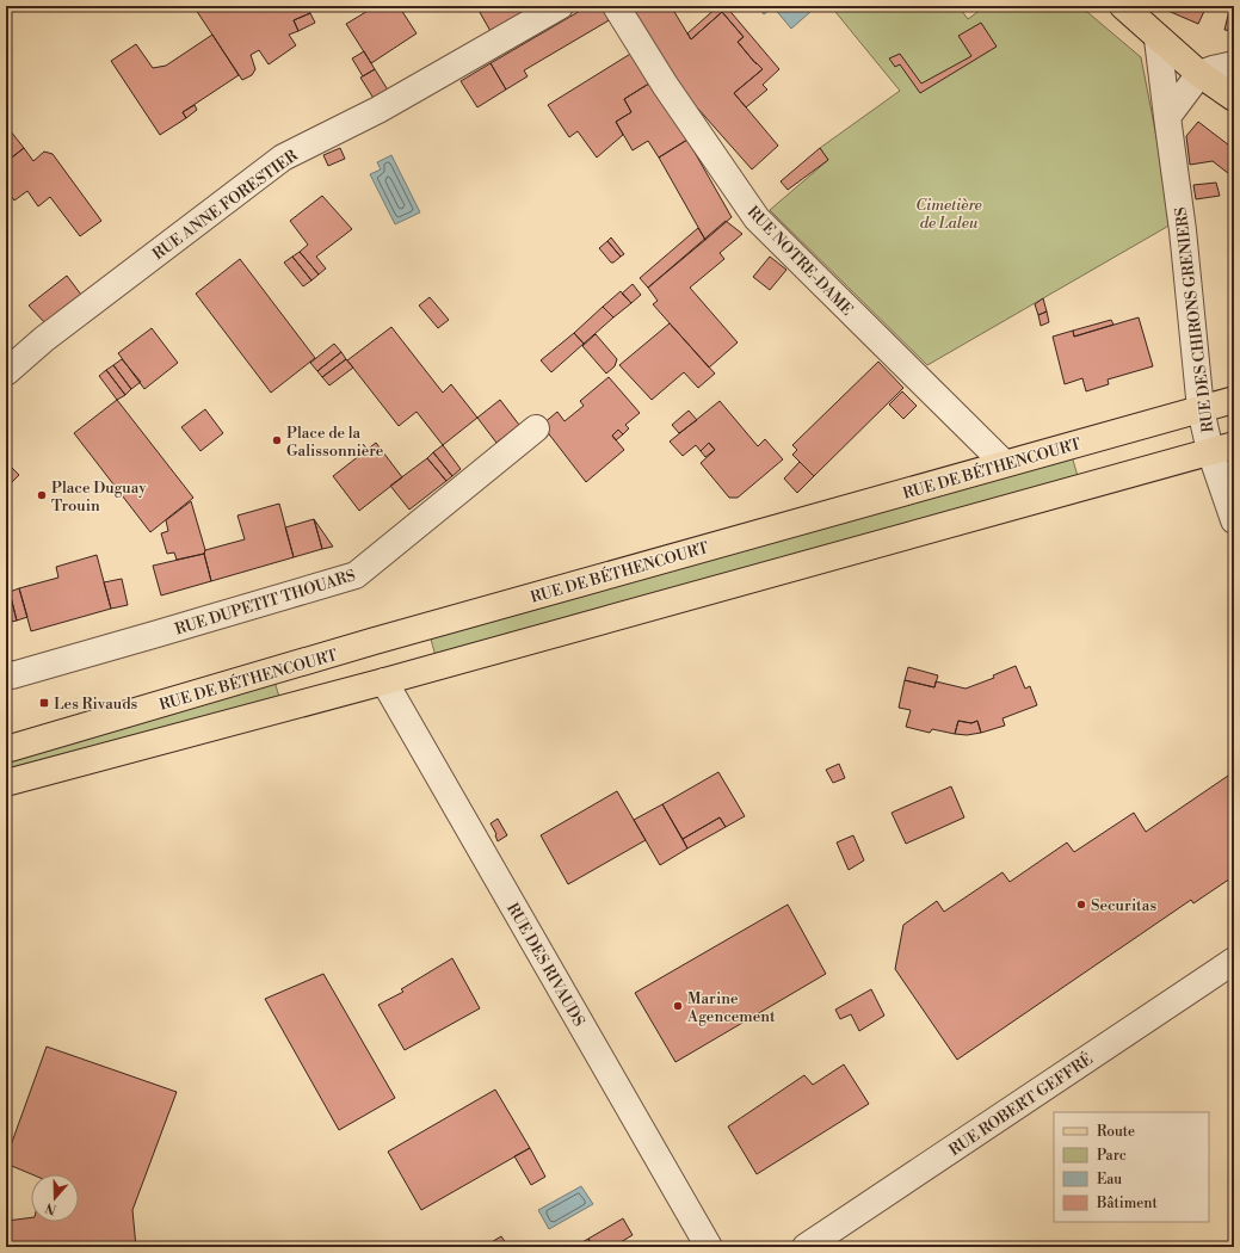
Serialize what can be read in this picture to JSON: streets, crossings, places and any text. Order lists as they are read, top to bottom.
{
  "streets": {
    "main road": ["RUE DE BÉTHENCOURT"],
    "street": [
      "RUE ANNE FORESTIER",
      "RUE NOTRE-DAME",
      "RUE DES CHIRONS GRENIERS",
      "RUE DUPETIT THOUARS",
      "RUE DES RIVAUDS",
      "RUE ROBERT GEFFRÉ"
    ]
  },
  "crossings": [
    ["RUE NOTRE-DAME", "RUE DE BÉTHENCOURT"],
    ["RUE DES CHIRONS GRENIERS", "RUE DE BÉTHENCOURT"]
  ],
  "parks": ["Cimetière de Laleu"],
  "places": {
    "other": [
      "Place de la Galissonnière",
      "Place Duguay Trouin",
      "Securitas",
      "Marine Agencement"
    ],
    "transit": ["Les Rivauds"]
  },
  "legend": [
    "Route",
    "Parc",
    "Eau",
    "Bâtiment"
  ],
  "north": "bottom"
}
